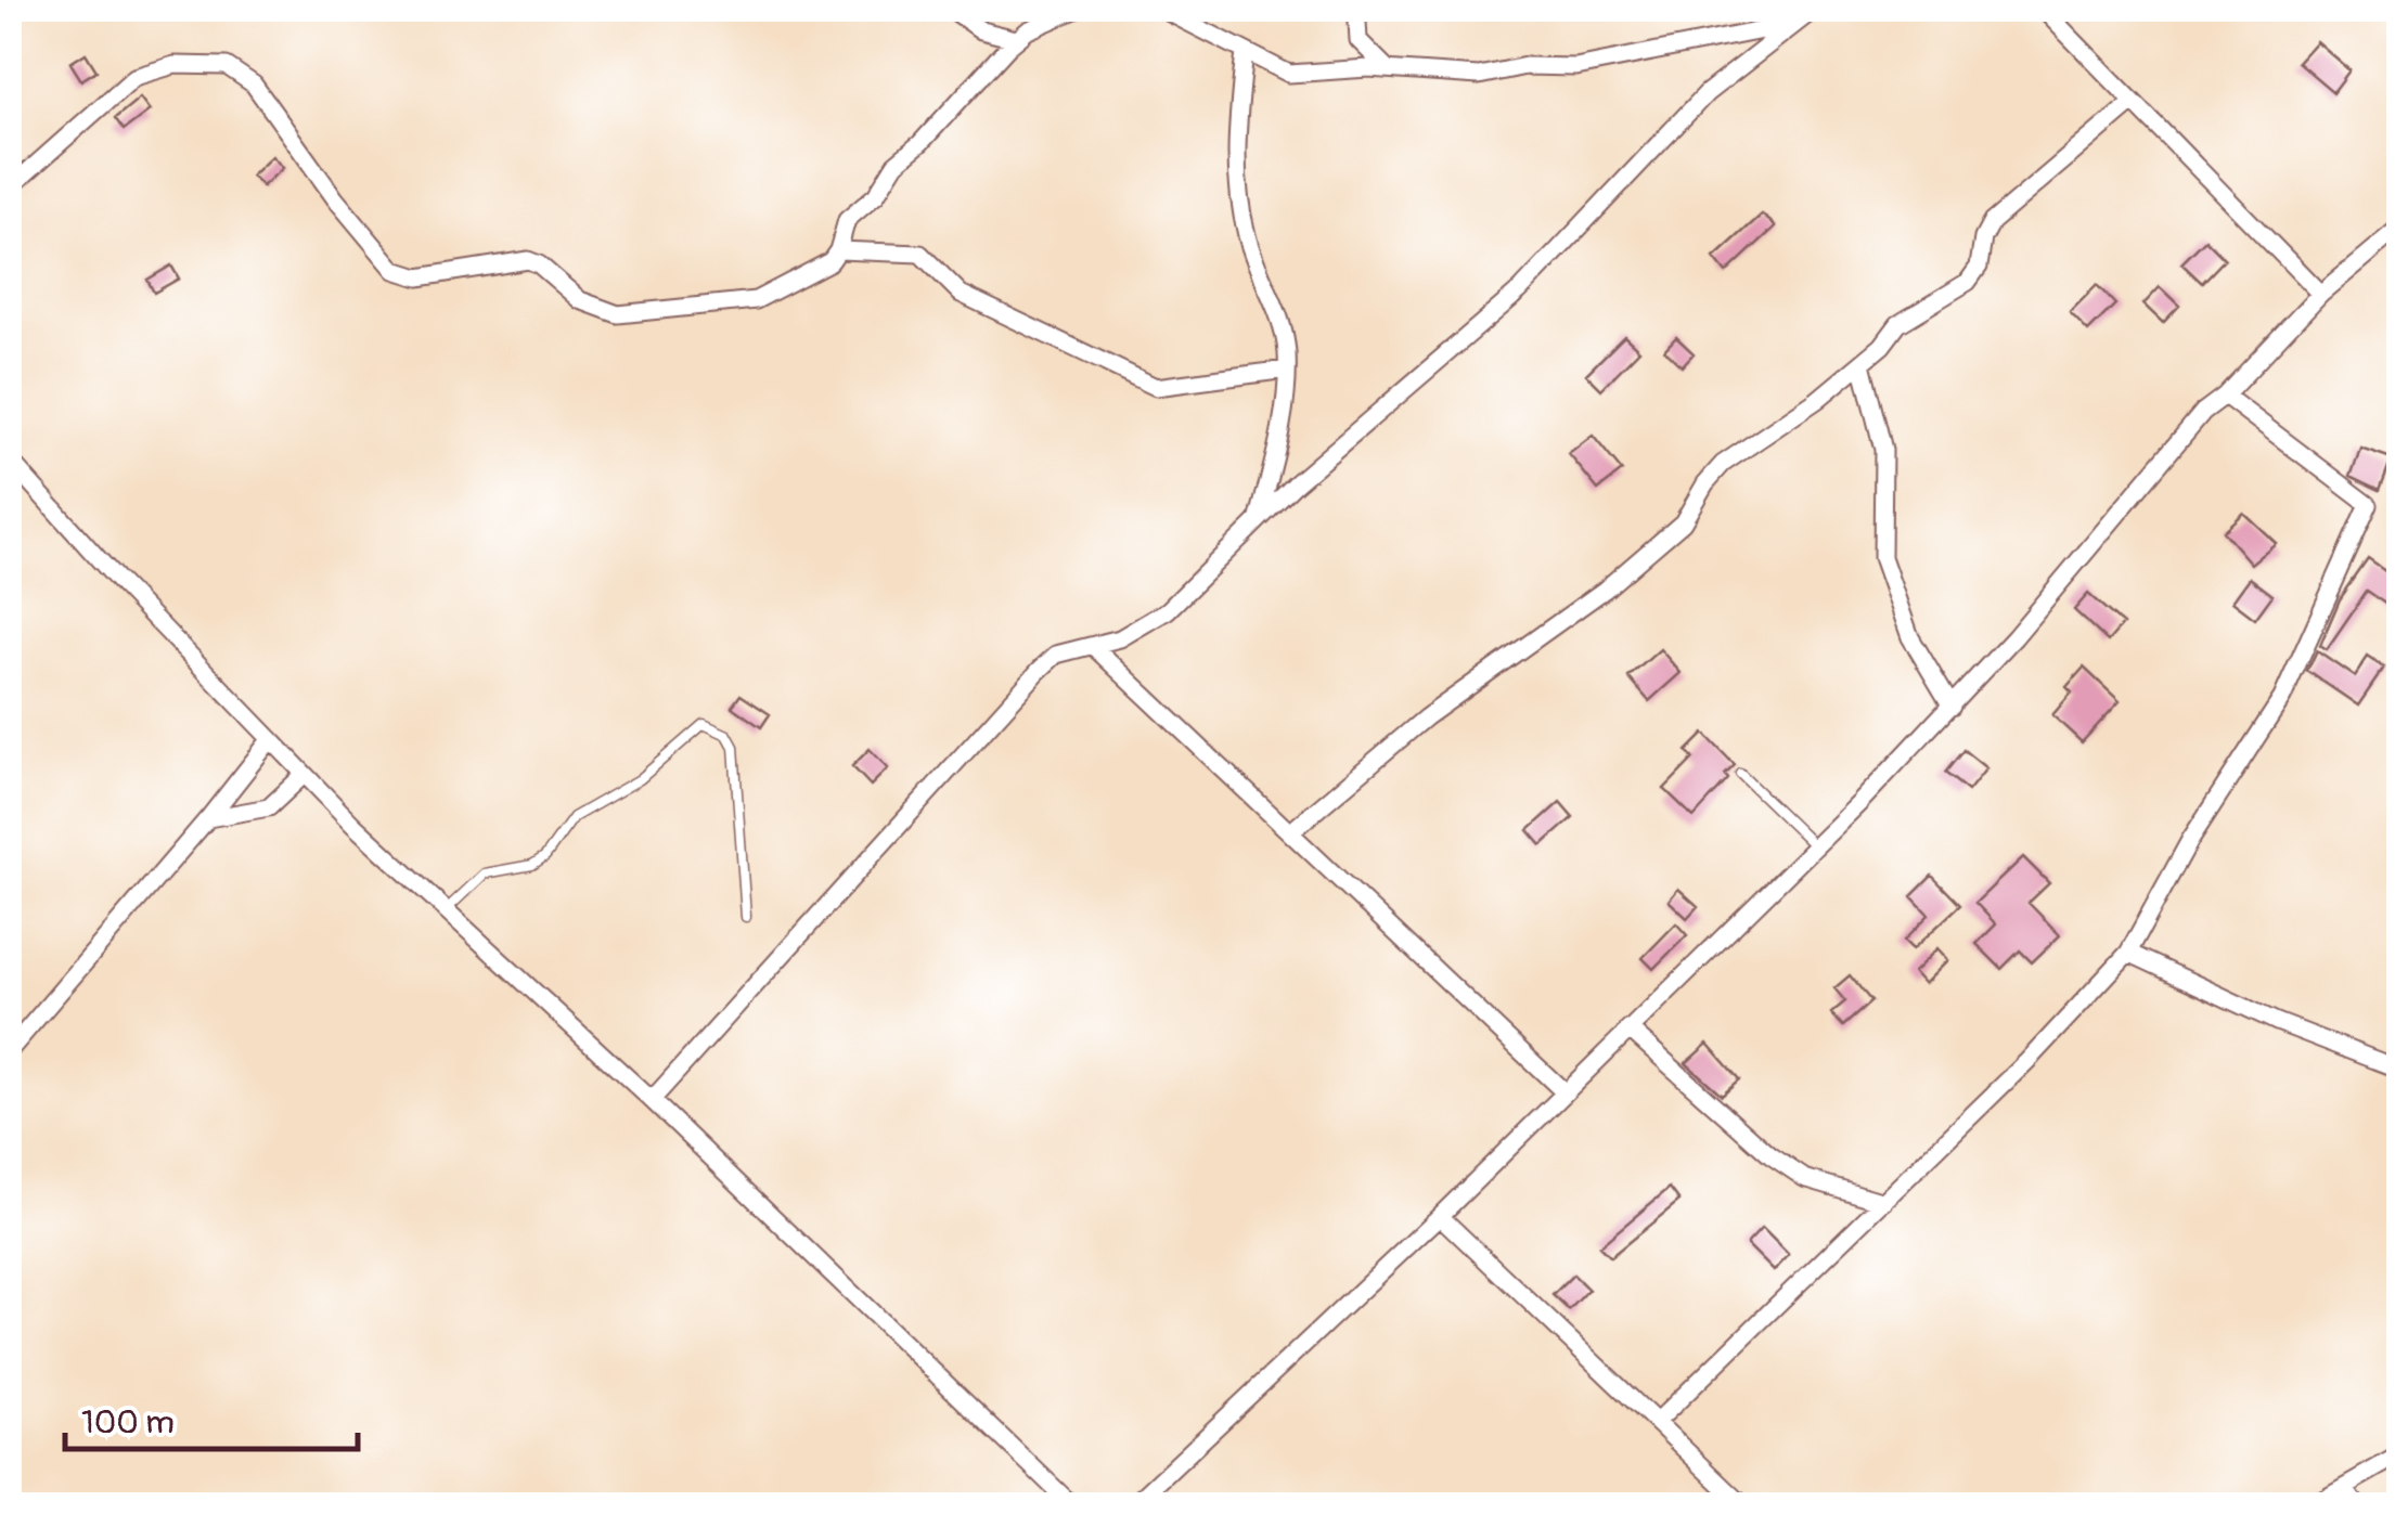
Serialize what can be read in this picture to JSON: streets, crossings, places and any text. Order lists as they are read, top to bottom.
{
  "scale_bar": "100 m"
}
